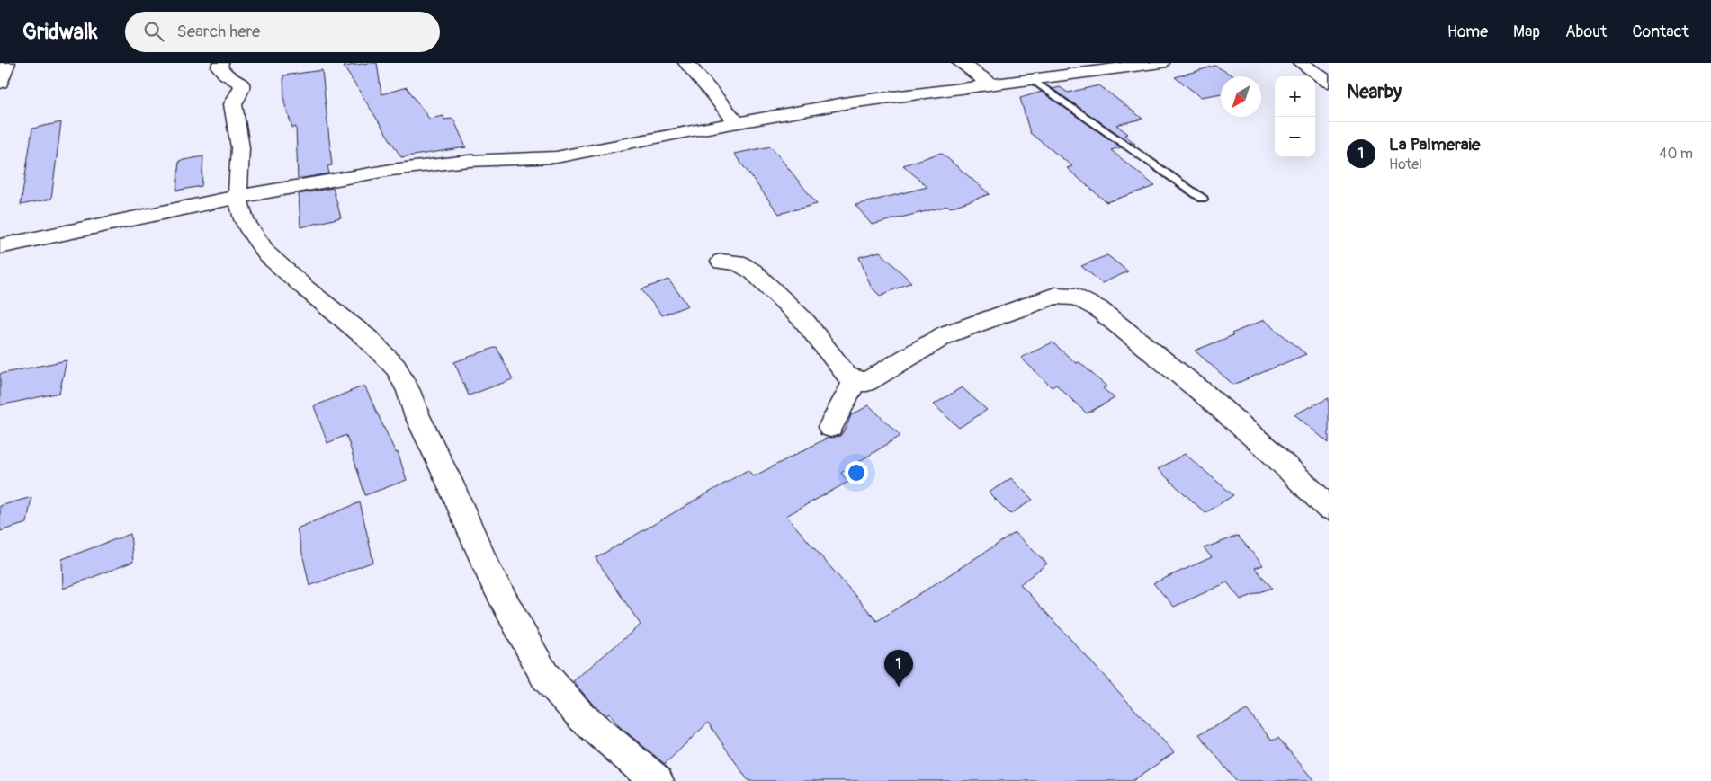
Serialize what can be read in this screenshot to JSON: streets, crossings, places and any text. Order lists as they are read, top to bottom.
{
  "north": "bottom left",
  "page": {
    "header": "Gridwalk",
    "search": "Search here",
    "nav": [
      "Home",
      "Map",
      "About",
      "Contact"
    ],
    "heading": "Nearby",
    "map_buttons": ["+", "−"],
    "list": [
      {
        "mark": "1",
        "name": "La Palmeraie",
        "note": "Hotel",
        "value": "40 m"
      }
    ],
    "pins": "1"
  }
}
